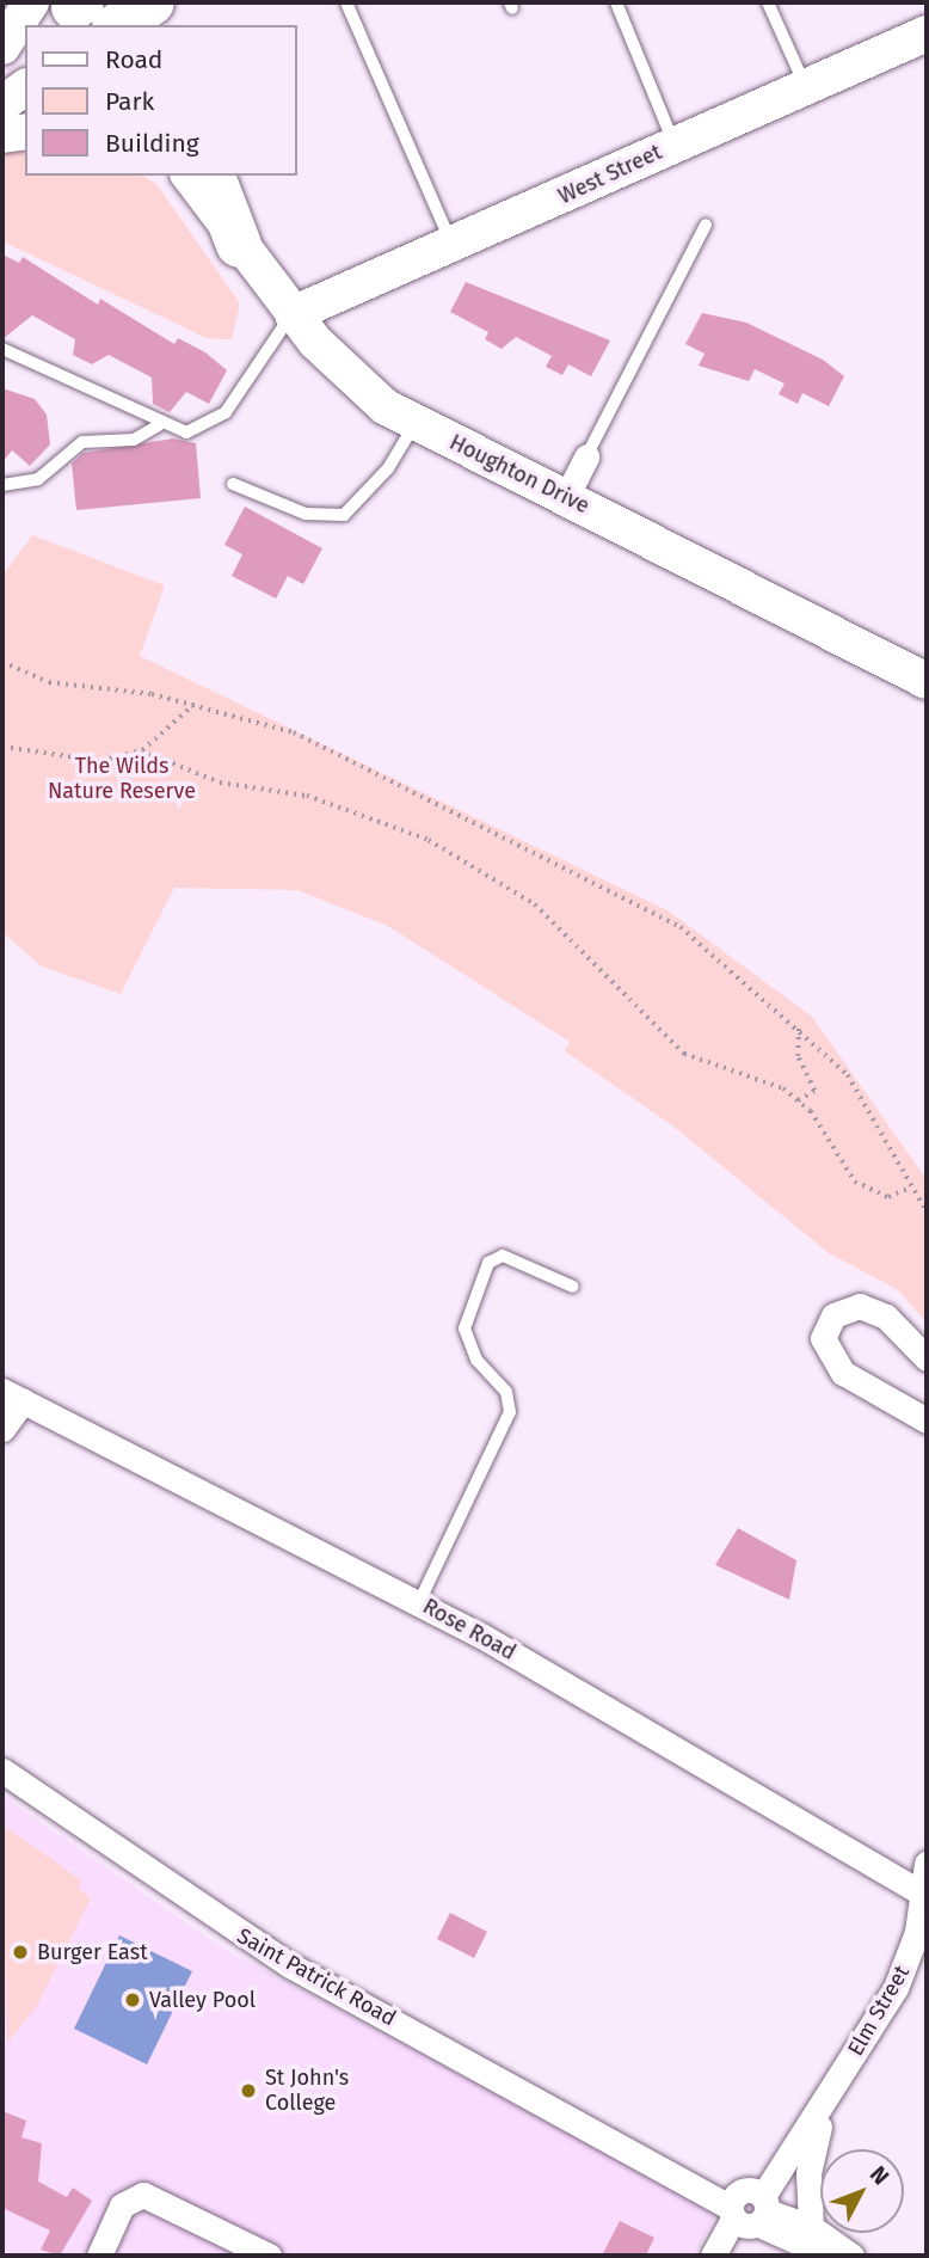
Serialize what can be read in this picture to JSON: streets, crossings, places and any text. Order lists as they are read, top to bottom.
{
  "streets": {
    "main road": ["West Street", "Houghton Drive"],
    "street": ["Rose Road", "Saint Patrick Road", "Elm Street"]
  },
  "crossings": [
    ["West Street", "Houghton Drive"],
    ["Rose Road", "Elm Street"],
    ["Saint Patrick Road", "Elm Street"]
  ],
  "parks": ["The Wilds Nature Reserve"],
  "places": ["Burger East", "Valley Pool", "St John's College"],
  "legend": ["Road", "Park", "Building"],
  "north": "top right"
}
